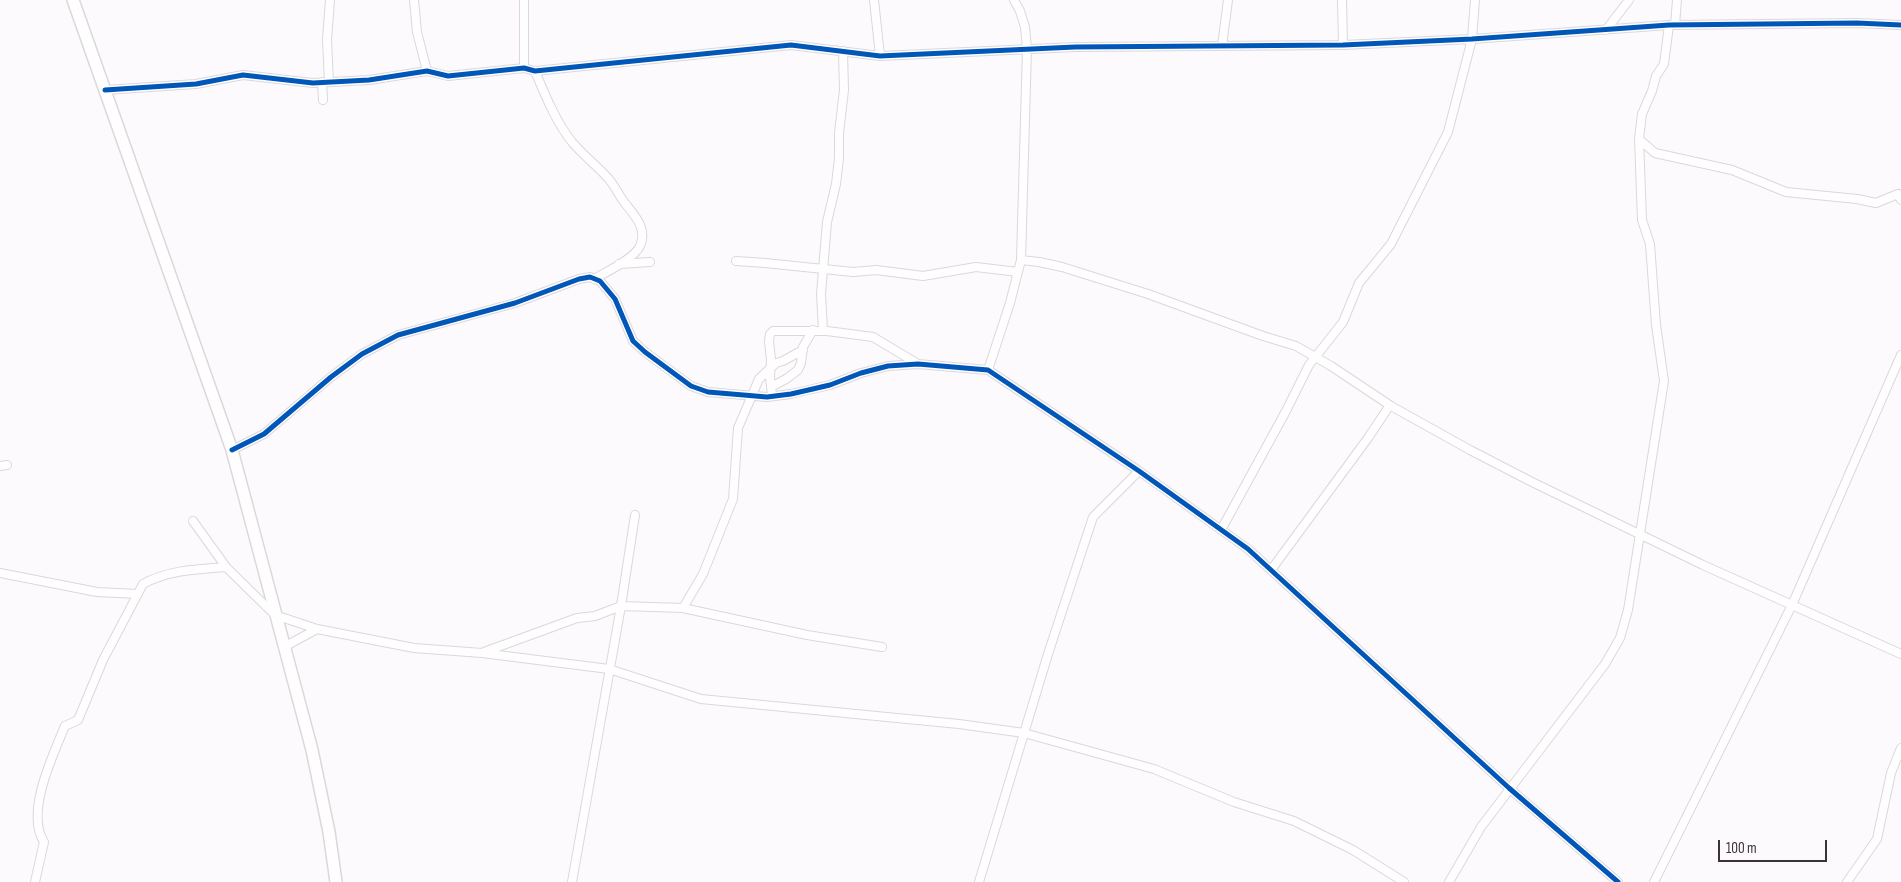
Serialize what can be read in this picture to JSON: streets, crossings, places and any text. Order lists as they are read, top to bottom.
{
  "scale_bar": "100 m"
}
